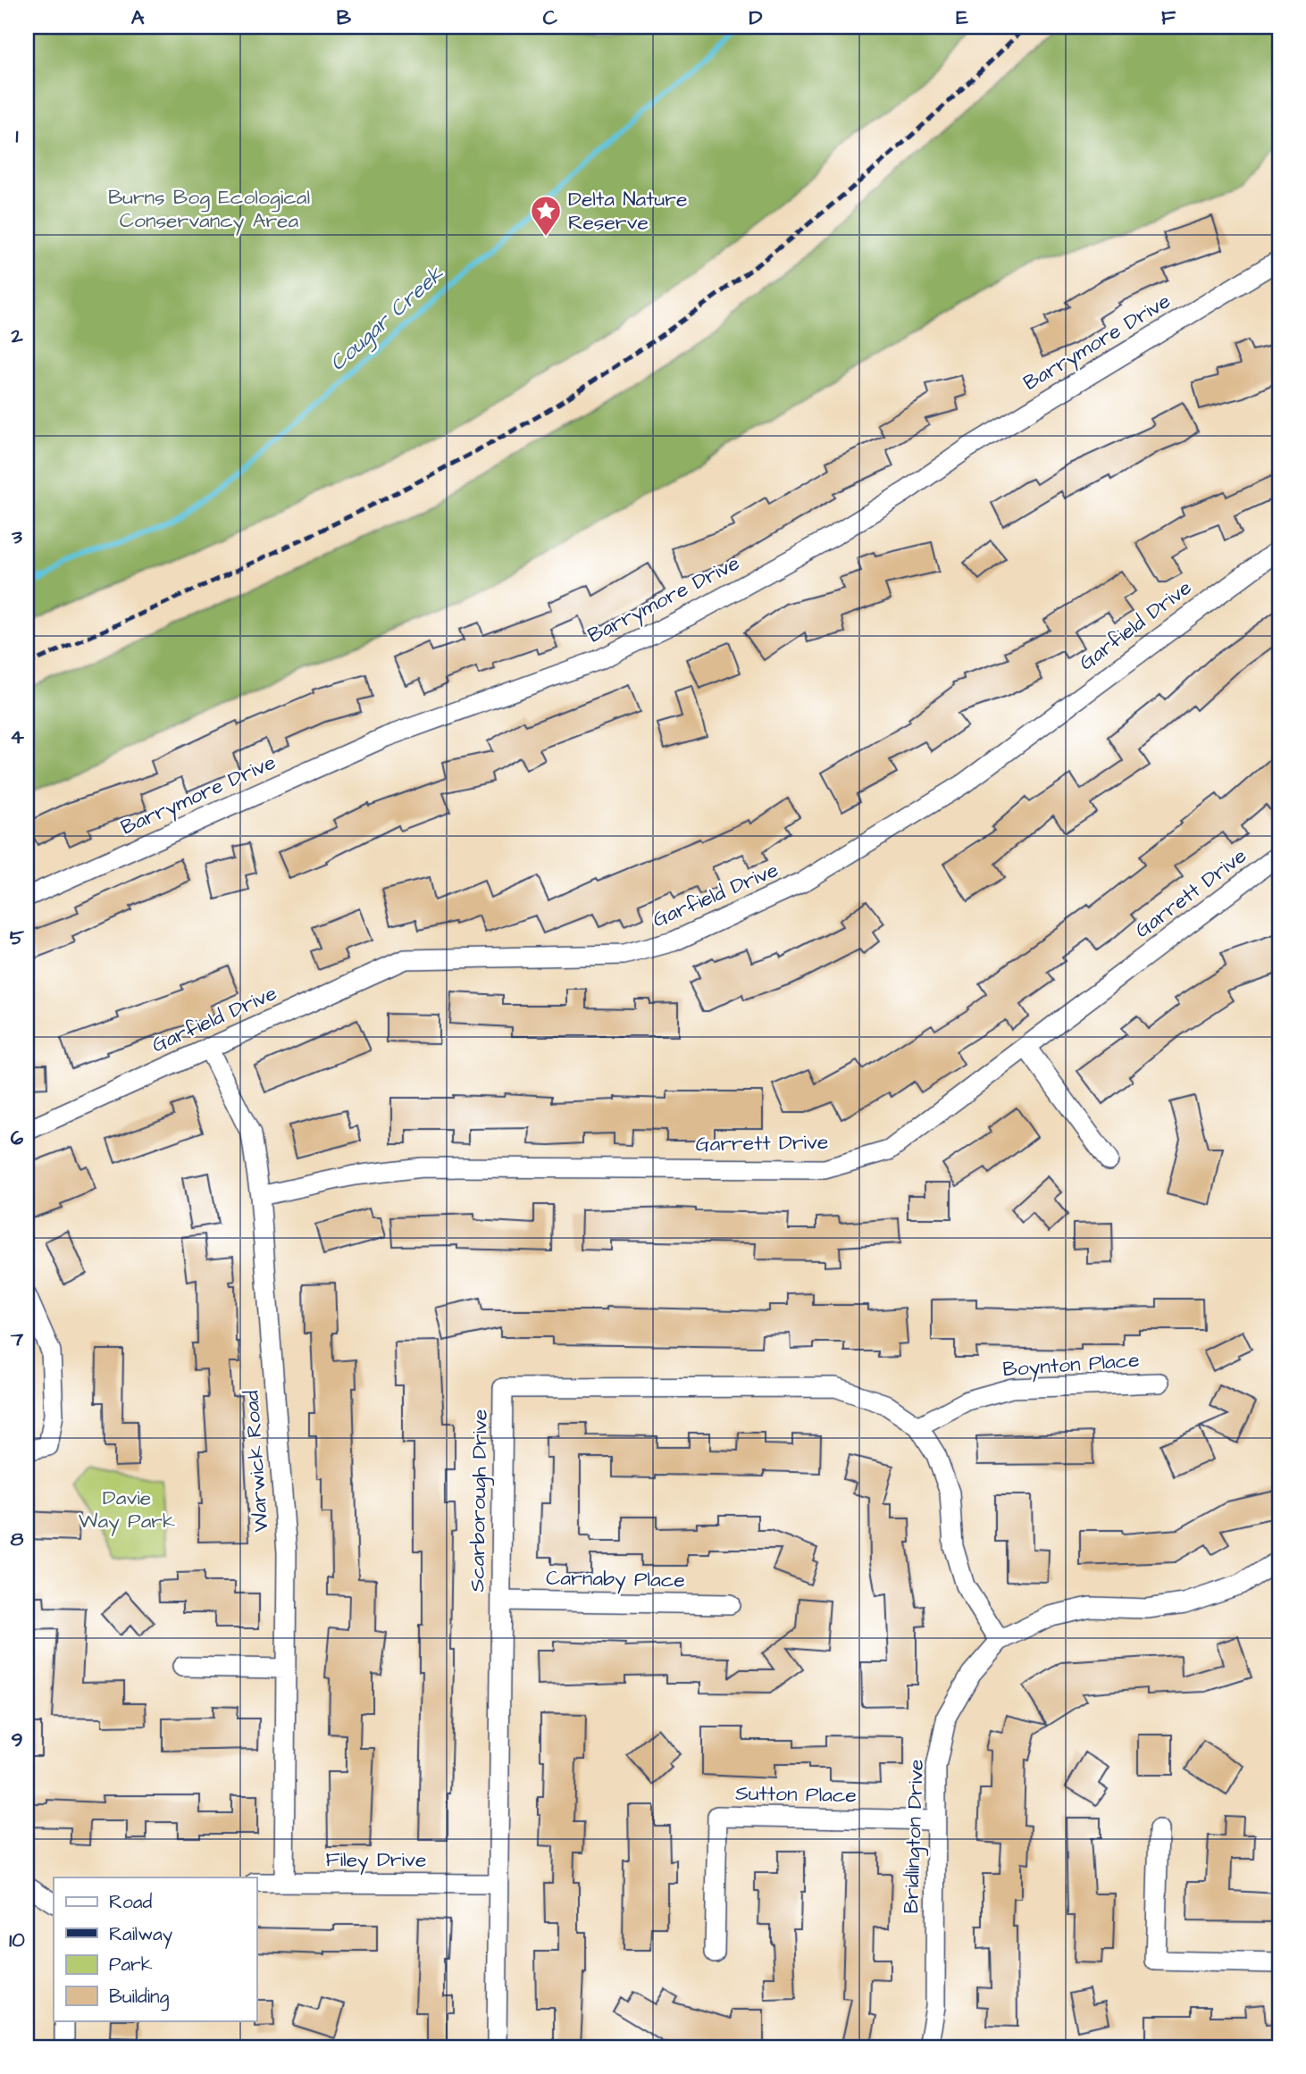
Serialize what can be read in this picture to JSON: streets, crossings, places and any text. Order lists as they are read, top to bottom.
{
  "streets": {
    "street": [
      "Barrymore Drive",
      "Garfield Drive",
      "Garrett Drive",
      "Boynton Place",
      "Warwick Road",
      "Scarborough Drive",
      "Carnaby Place",
      "Sutton Place",
      "Bridlington Drive",
      "Filey Drive"
    ]
  },
  "crossings": [
    ["Garfield Drive", "Warwick Road"],
    ["Garrett Drive", "Warwick Road"],
    ["Boynton Place", "Scarborough Drive"],
    ["Warwick Road", "Filey Drive"],
    ["Scarborough Drive", "Carnaby Place"],
    ["Scarborough Drive", "Bridlington Drive"],
    ["Scarborough Drive", "Filey Drive"],
    ["Sutton Place", "Bridlington Drive"]
  ],
  "water": ["Cougar Creek"],
  "parks": ["Burns Bog Ecological Conservancy Area", "Davie Way Park"],
  "places": {
    "place": ["Delta Nature Reserve"]
  },
  "legend": [
    "Road",
    "Railway",
    "Park",
    "Building"
  ],
  "grid": {
    "columns": [
      "A",
      "B",
      "C",
      "D",
      "E",
      "F"
    ],
    "rows": [
      "1",
      "2",
      "3",
      "4",
      "5",
      "6",
      "7",
      "8",
      "9",
      "10"
    ]
  }
}
